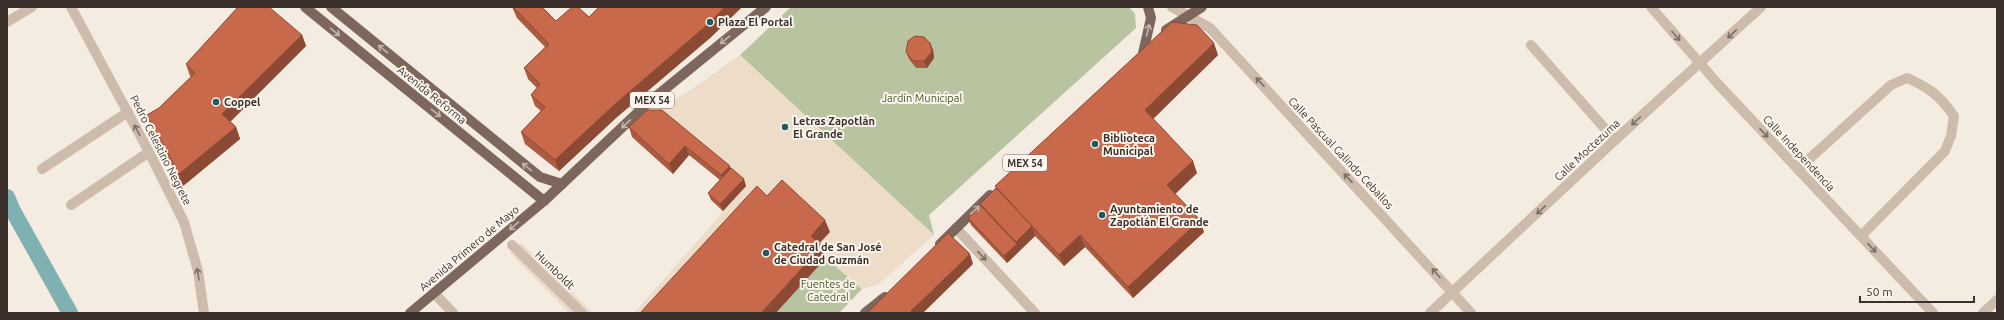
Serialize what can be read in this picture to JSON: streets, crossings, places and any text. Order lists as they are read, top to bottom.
{
  "streets": {
    "main road": ["Avenida Reforma", "MEX 54", "Avenida Primero de Mayo"],
    "street": [
      "Pedro Celestino Negrete",
      "Calle Moctezuma",
      "Calle Pascual Galindo Ceballos",
      "Calle Independencia",
      "Humboldt"
    ]
  },
  "crossings": [
    ["Avenida Reforma", "MEX 54"],
    ["Avenida Reforma", "Avenida Primero de Mayo"],
    ["MEX 54", "Avenida Primero de Mayo"],
    ["Calle Moctezuma", "Calle Pascual Galindo Ceballos"],
    ["Calle Moctezuma", "Calle Independencia"]
  ],
  "one_way": [
    "Pedro Celestino Negrete",
    "Calle Moctezuma",
    "Calle Pascual Galindo Ceballos",
    "Calle Independencia",
    "Avenida Primero de Mayo"
  ],
  "parks": ["Jardín Municipal", "Fuentes de Catedral"],
  "places": [
    "Plaza El Portal",
    "Coppel",
    "Letras Zapotlán El Grande",
    "Biblioteca Municipal",
    "Ayuntamiento de Zapotlán El Grande",
    "Catedral de San José de Ciudad Guzmán"
  ],
  "scale_bar": "50 m"
}
